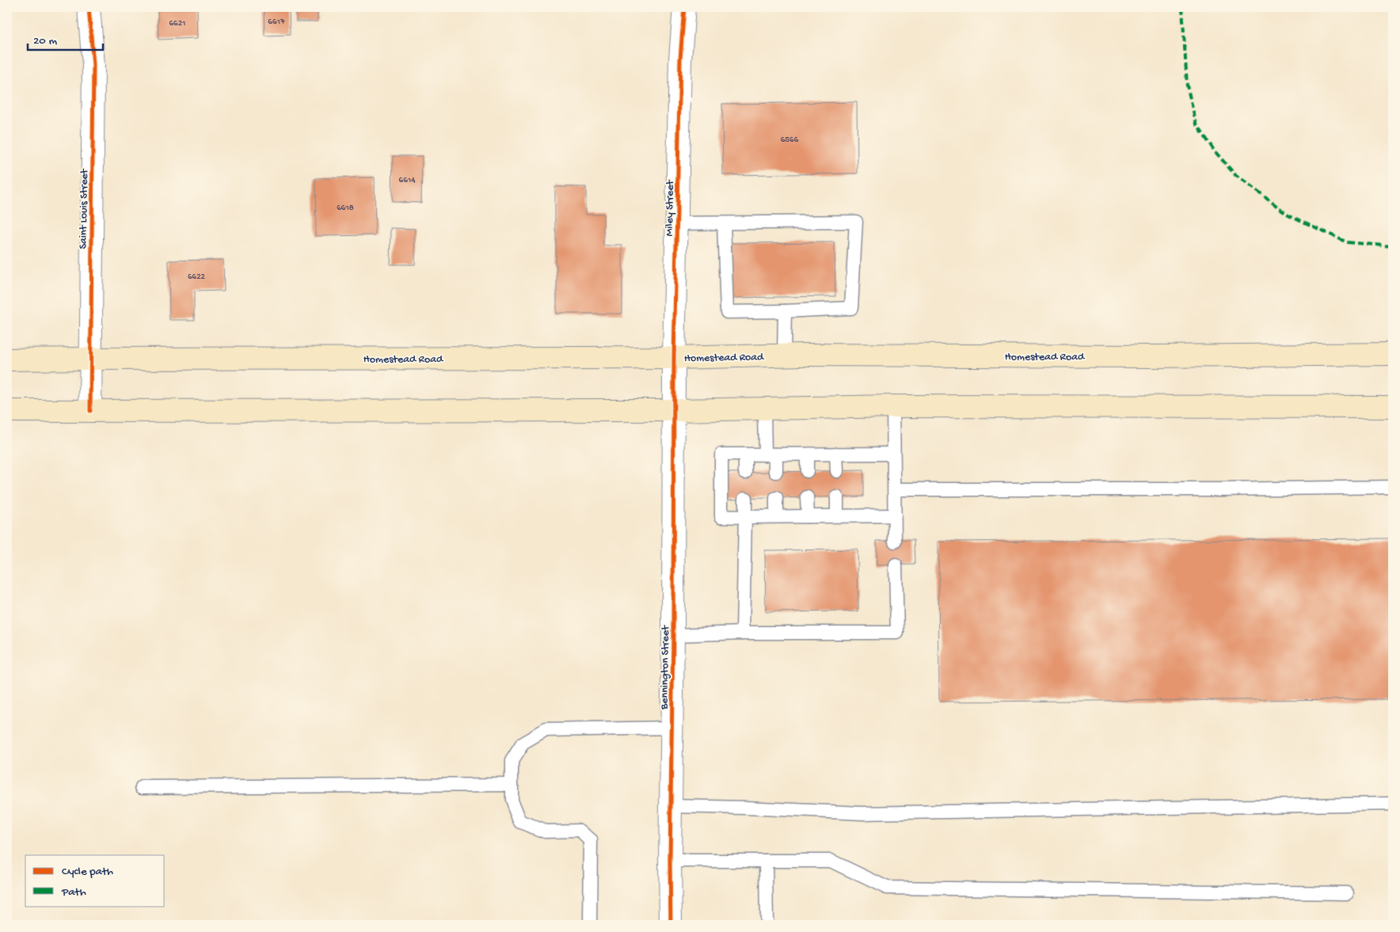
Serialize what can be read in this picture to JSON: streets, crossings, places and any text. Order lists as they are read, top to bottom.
{
  "streets": {
    "main road": ["Homestead Road"],
    "street": ["Miley Street", "Saint Louis Street", "Bennington Street"]
  },
  "crossings": [
    ["Miley Street", "Homestead Road"],
    ["Miley Street", "Bennington Street"],
    ["Saint Louis Street", "Homestead Road"]
  ],
  "house_numbers": [
    "6617",
    "6621",
    "6566",
    "6614",
    "6618",
    "6622"
  ],
  "legend": ["Cycle path", "Path"],
  "scale_bar": "20 m"
}
